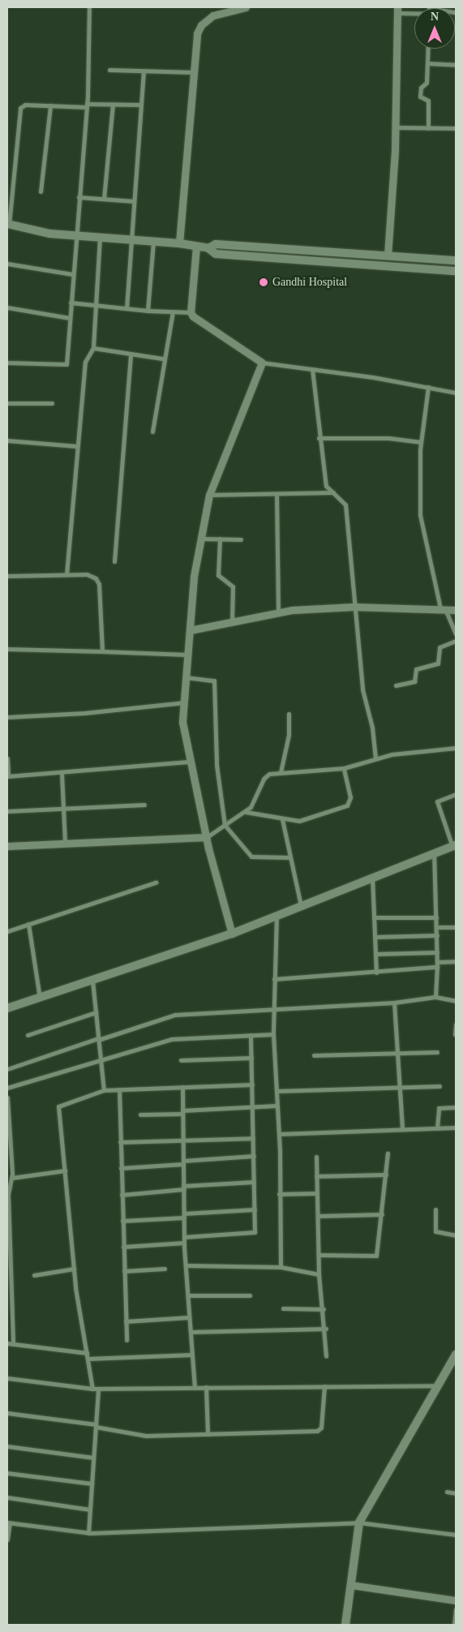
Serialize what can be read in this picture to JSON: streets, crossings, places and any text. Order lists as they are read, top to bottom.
{
  "places": ["Gandhi Hospital"],
  "north": "top"
}
